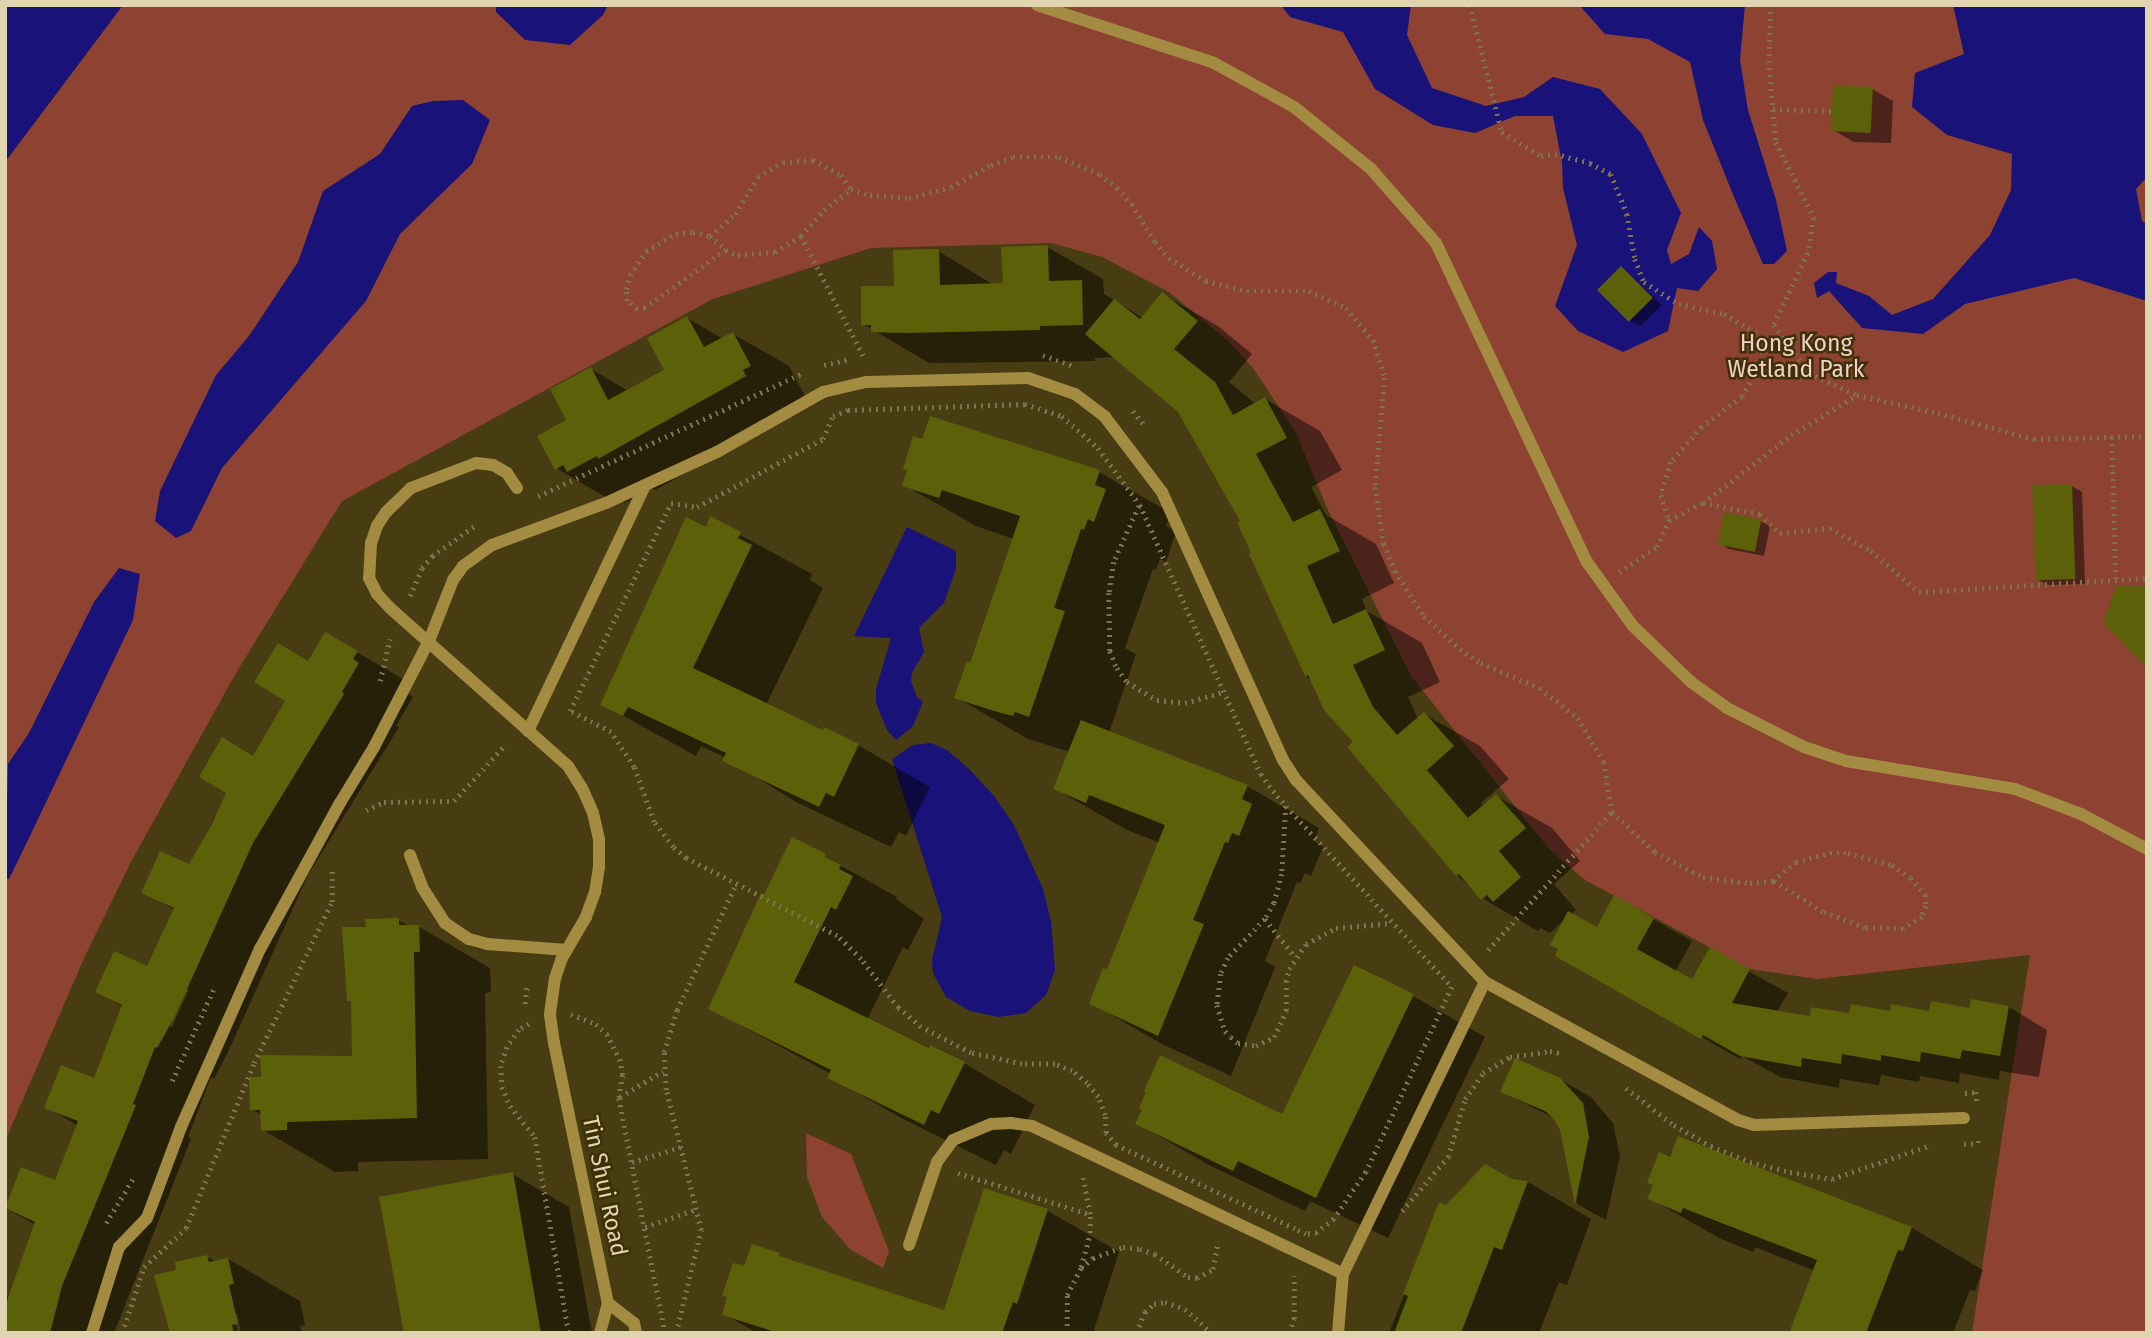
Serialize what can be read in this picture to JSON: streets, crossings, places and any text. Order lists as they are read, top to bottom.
{
  "streets": {
    "street": ["Tin Shui Road"]
  },
  "parks": ["Hong Kong Wetland Park"]
}
